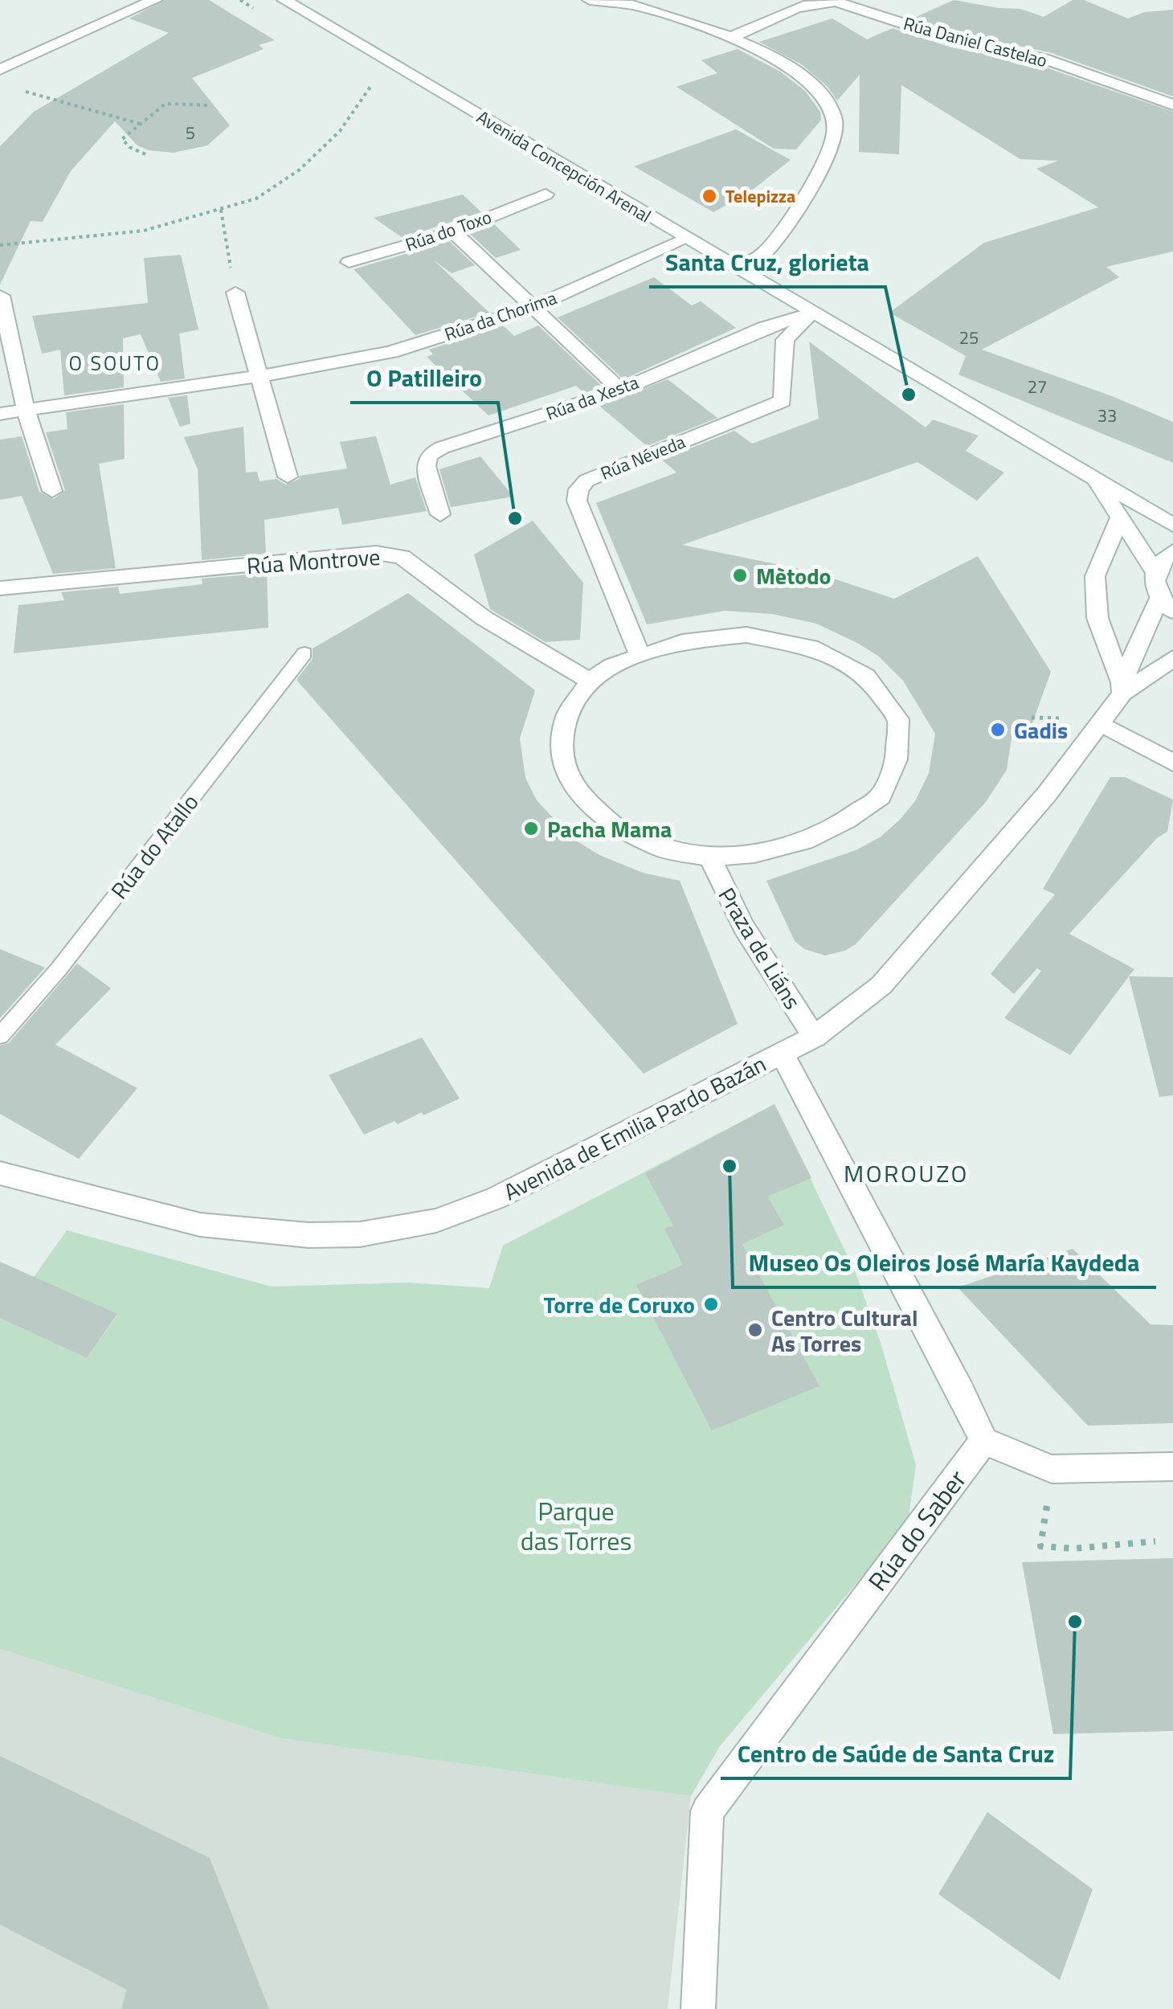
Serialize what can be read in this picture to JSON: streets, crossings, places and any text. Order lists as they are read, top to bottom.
{
  "streets": {
    "street": [
      "Rúa Daniel Castelao",
      "Avenida Concepción Arenal",
      "Rúa do Toxo",
      "Rúa da Chorima",
      "Rúa da Xesta",
      "Rúa Néveda",
      "Rúa Montrove",
      "Praza de Liáns",
      "Avenida de Emilia Pardo Bazán",
      "Rúa do Saber"
    ],
    "lane": ["Rúa do Atallo"]
  },
  "crossings": [
    ["Avenida Concepción Arenal", "Rúa da Chorima"],
    ["Avenida Concepción Arenal", "Rúa da Xesta"],
    ["Avenida Concepción Arenal", "Rúa Néveda"],
    ["Avenida Concepción Arenal", "Avenida de Emilia Pardo Bazán"],
    ["Rúa da Xesta", "Rúa Néveda"],
    ["Rúa Néveda", "Rúa Montrove"],
    ["Rúa Néveda", "Praza de Liáns"],
    ["Rúa Montrove", "Praza de Liáns"],
    ["Praza de Liáns", "Avenida de Emilia Pardo Bazán"]
  ],
  "districts": ["O SOUTO", "MOROUZO"],
  "parks": ["Parque das Torres"],
  "places": [
    "Telepizza",
    "Santa Cruz, glorieta",
    "O Patilleiro",
    "Mètodo",
    "Gadis",
    "Pacha Mama",
    "Museo Os Oleiros José María Kaydeda",
    "Torre de Coruxo",
    "Centro Cultural As Torres",
    "Centro de Saúde de Santa Cruz"
  ],
  "house_numbers": [
    "5",
    "25",
    "27",
    "33"
  ]
}
